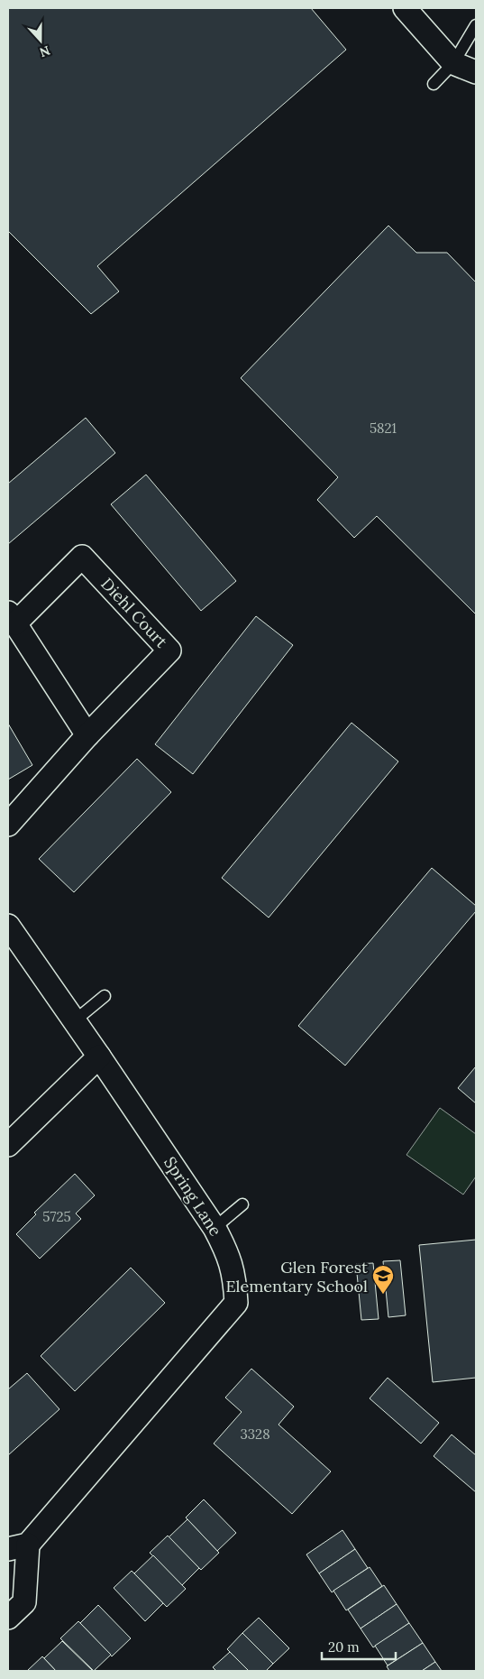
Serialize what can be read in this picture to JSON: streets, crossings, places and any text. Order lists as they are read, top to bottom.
{
  "streets": {
    "street": ["Diehl Court", "Spring Lane"]
  },
  "places": {
    "school or university": ["Glen Forest Elementary School"]
  },
  "house_numbers": ["5821", "5725", "3328"],
  "scale_bar": "20 m",
  "north": "bottom"
}
